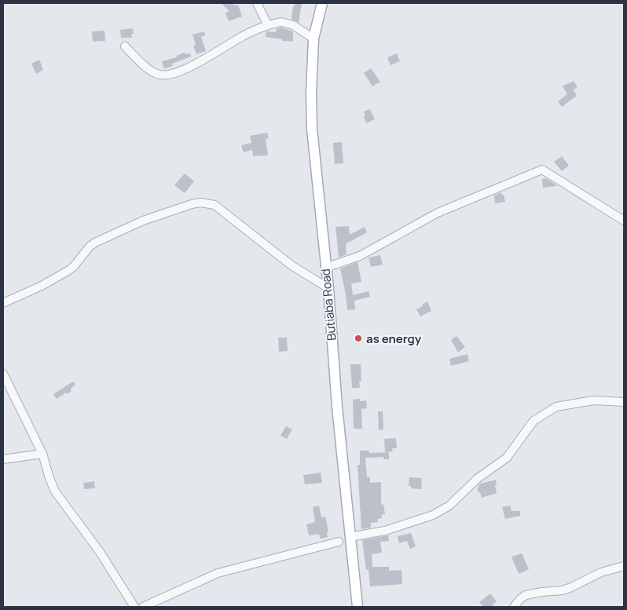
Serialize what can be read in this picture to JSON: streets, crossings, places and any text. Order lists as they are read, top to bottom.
{
  "streets": {
    "main road": ["Butiaba Road"]
  },
  "places": ["as energy"]
}
